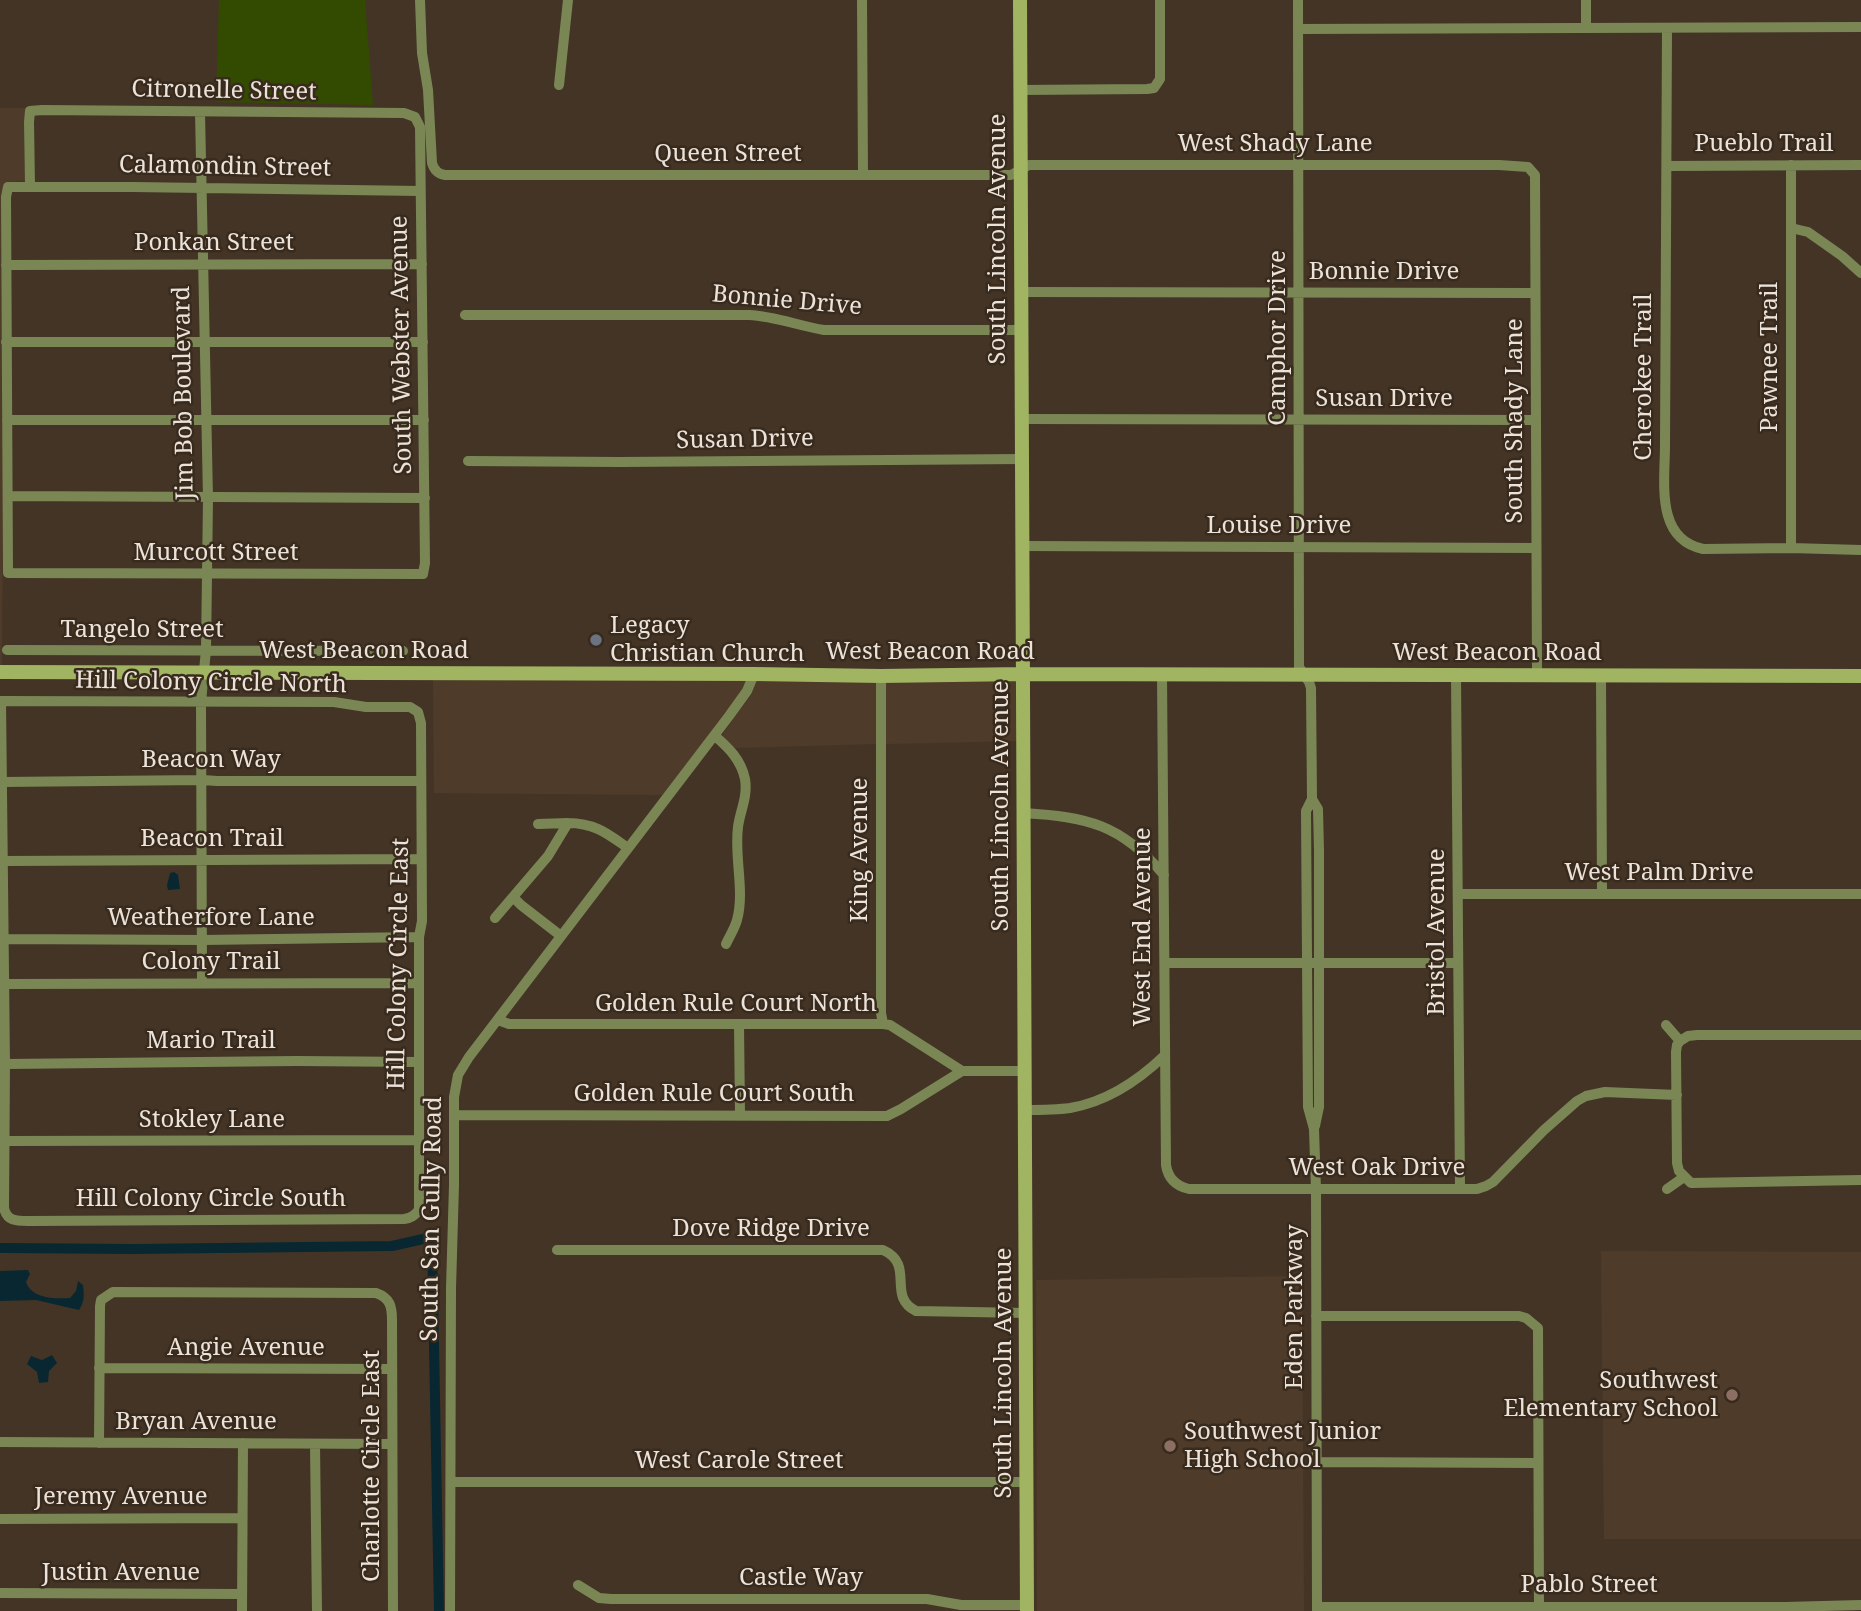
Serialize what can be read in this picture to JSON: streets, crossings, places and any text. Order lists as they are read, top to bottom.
{
  "streets": {
    "street": [
      "Citronelle Street",
      "West Shady Lane",
      "Pueblo Trail",
      "Queen Street",
      "Calamondin Street",
      "South Lincoln Avenue",
      "Ponkan Street",
      "Bonnie Drive",
      "Camphor Drive",
      "South Webster Avenue",
      "Pawnee Trail",
      "Cherokee Trail",
      "Jim Bob Boulevard",
      "Susan Drive",
      "South Shady Lane",
      "Louise Drive",
      "Murcott Street",
      "Tangelo Street",
      "West Beacon Road",
      "Hill Colony Circle North",
      "Beacon Way",
      "Beacon Trail",
      "King Avenue",
      "West Palm Drive",
      "Weatherfore Lane",
      "West End Avenue",
      "Bristol Avenue",
      "Colony Trail",
      "Hill Colony Circle East",
      "Golden Rule Court North",
      "Mario Trail",
      "Golden Rule Court South",
      "Stokley Lane",
      "West Oak Drive",
      "Hill Colony Circle South",
      "South San Gully Road",
      "Dove Ridge Drive",
      "Eden Parkway",
      "Angie Avenue",
      "Bryan Avenue",
      "West Carole Street",
      "Charlotte Circle East",
      "Jeremy Avenue",
      "Justin Avenue",
      "Castle Way",
      "Pablo Street"
    ]
  },
  "crossings": [
    ["Citronelle Street", "Calamondin Street"],
    ["Citronelle Street", "South Webster Avenue"],
    ["Citronelle Street", "Jim Bob Boulevard"],
    ["West Shady Lane", "Queen Street"],
    ["West Shady Lane", "South Lincoln Avenue"],
    ["West Shady Lane", "Camphor Drive"],
    ["West Shady Lane", "South Shady Lane"],
    ["Pueblo Trail", "Pawnee Trail"],
    ["Pueblo Trail", "Cherokee Trail"],
    ["Queen Street", "South Lincoln Avenue"],
    ["Calamondin Street", "South Webster Avenue"],
    ["Calamondin Street", "Jim Bob Boulevard"],
    ["South Lincoln Avenue", "Bonnie Drive"],
    ["South Lincoln Avenue", "Susan Drive"],
    ["South Lincoln Avenue", "Louise Drive"],
    ["South Lincoln Avenue", "West Beacon Road"],
    ["South Lincoln Avenue", "Dove Ridge Drive"],
    ["South Lincoln Avenue", "West Carole Street"],
    ["South Lincoln Avenue", "Castle Way"],
    ["Ponkan Street", "South Webster Avenue"],
    ["Ponkan Street", "Jim Bob Boulevard"],
    ["Bonnie Drive", "Camphor Drive"],
    ["Bonnie Drive", "South Shady Lane"],
    ["Camphor Drive", "Susan Drive"],
    ["Camphor Drive", "Louise Drive"],
    ["Camphor Drive", "West Beacon Road"],
    ["Camphor Drive", "Eden Parkway"],
    ["South Webster Avenue", "Murcott Street"],
    ["Pawnee Trail", "Cherokee Trail"],
    ["Jim Bob Boulevard", "Murcott Street"],
    ["Jim Bob Boulevard", "Tangelo Street"],
    ["Jim Bob Boulevard", "West Beacon Road"],
    ["Jim Bob Boulevard", "Hill Colony Circle North"],
    ["Jim Bob Boulevard", "Beacon Way"],
    ["Jim Bob Boulevard", "Beacon Trail"],
    ["Jim Bob Boulevard", "Weatherfore Lane"],
    ["Jim Bob Boulevard", "Colony Trail"],
    ["Susan Drive", "South Shady Lane"],
    ["South Shady Lane", "Louise Drive"],
    ["South Shady Lane", "West Beacon Road"],
    ["West Beacon Road", "King Avenue"],
    ["West Beacon Road", "West End Avenue"],
    ["West Beacon Road", "Bristol Avenue"],
    ["West Beacon Road", "South San Gully Road"],
    ["West Beacon Road", "Eden Parkway"],
    ["Hill Colony Circle North", "Beacon Way"],
    ["Hill Colony Circle North", "Hill Colony Circle East"],
    ["Beacon Way", "Hill Colony Circle East"],
    ["Beacon Trail", "Hill Colony Circle East"],
    ["King Avenue", "Golden Rule Court North"],
    ["West Palm Drive", "Bristol Avenue"],
    ["Weatherfore Lane", "Hill Colony Circle East"],
    ["West End Avenue", "West Oak Drive"],
    ["Bristol Avenue", "West Oak Drive"],
    ["Colony Trail", "Hill Colony Circle East"],
    ["Hill Colony Circle East", "Mario Trail"],
    ["Hill Colony Circle East", "Stokley Lane"],
    ["Hill Colony Circle East", "Hill Colony Circle South"],
    ["Golden Rule Court North", "Golden Rule Court South"],
    ["Golden Rule Court North", "South San Gully Road"],
    ["Golden Rule Court South", "South San Gully Road"],
    ["Stokley Lane", "Hill Colony Circle South"],
    ["West Oak Drive", "Eden Parkway"],
    ["South San Gully Road", "West Carole Street"],
    ["Eden Parkway", "Pablo Street"],
    ["Angie Avenue", "Charlotte Circle East"],
    ["Bryan Avenue", "Charlotte Circle East"]
  ],
  "places": ["Legacy Christian Church", "Southwest Elementary School", "Southwest Junior High School"]
}
